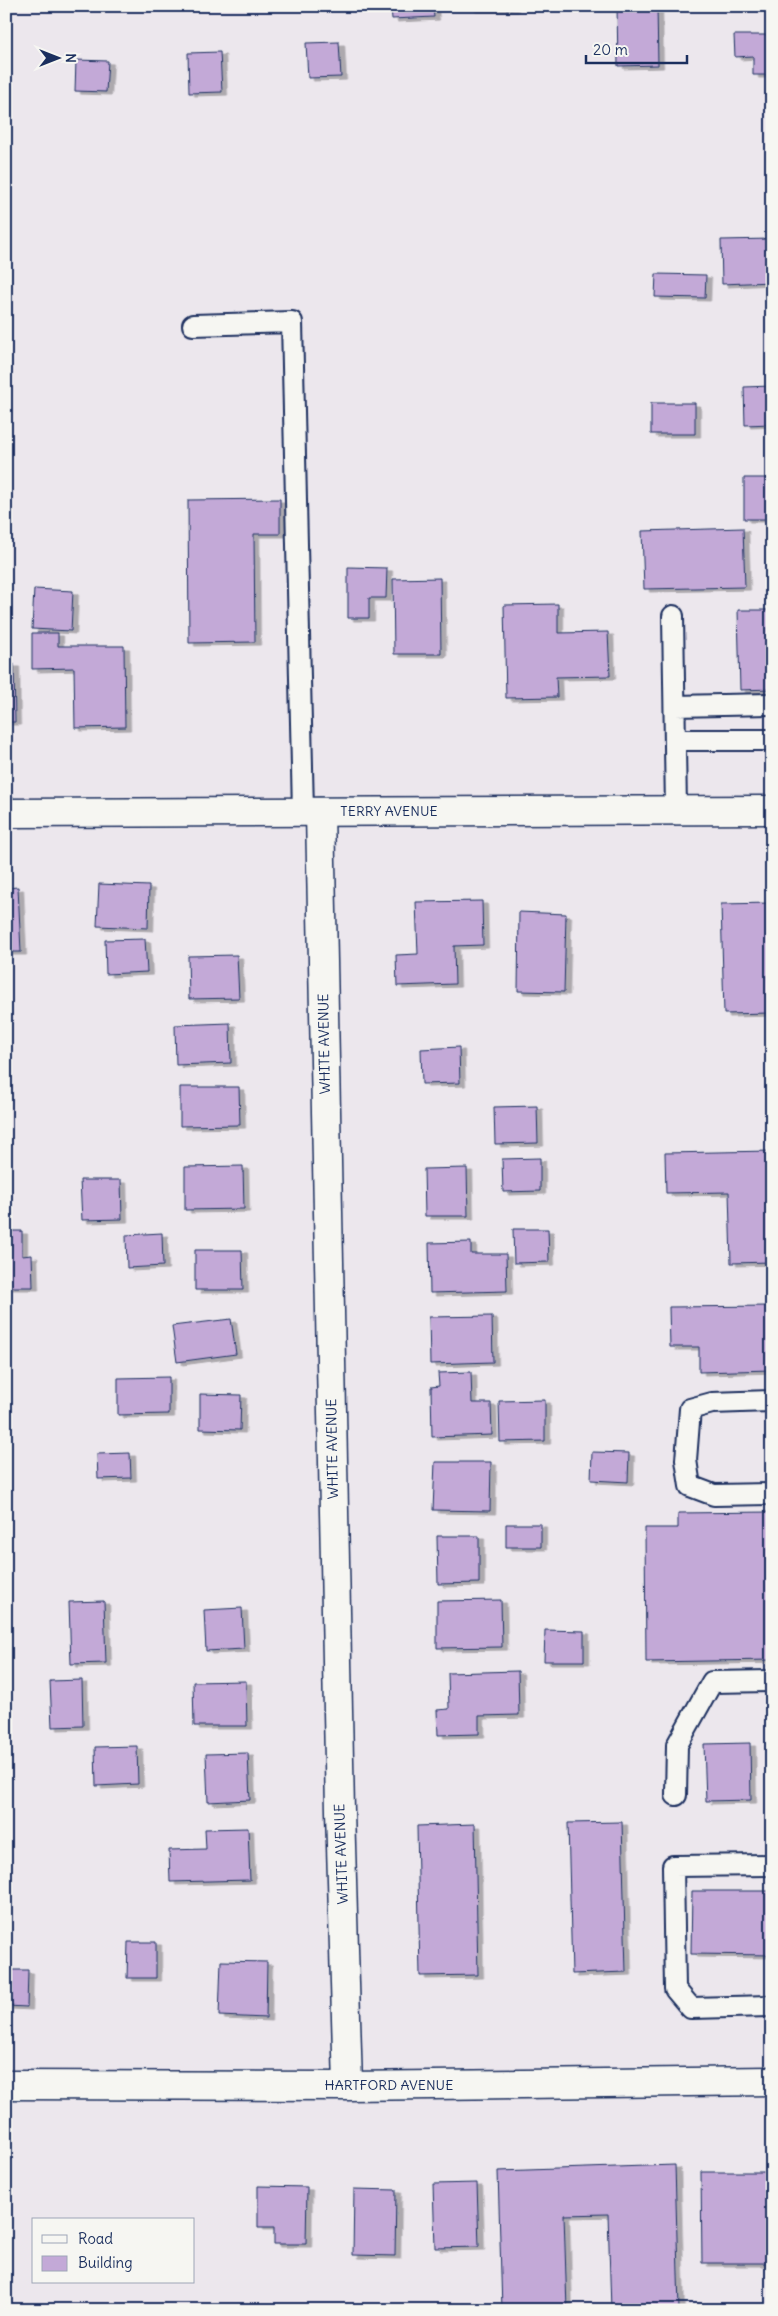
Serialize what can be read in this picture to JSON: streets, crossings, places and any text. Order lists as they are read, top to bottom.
{
  "streets": {
    "street": ["TERRY AVENUE", "WHITE AVENUE", "HARTFORD AVENUE"]
  },
  "crossings": [
    ["TERRY AVENUE", "WHITE AVENUE"],
    ["WHITE AVENUE", "HARTFORD AVENUE"]
  ],
  "legend": ["Road", "Building"],
  "scale_bar": "20 m",
  "north": "right"
}
